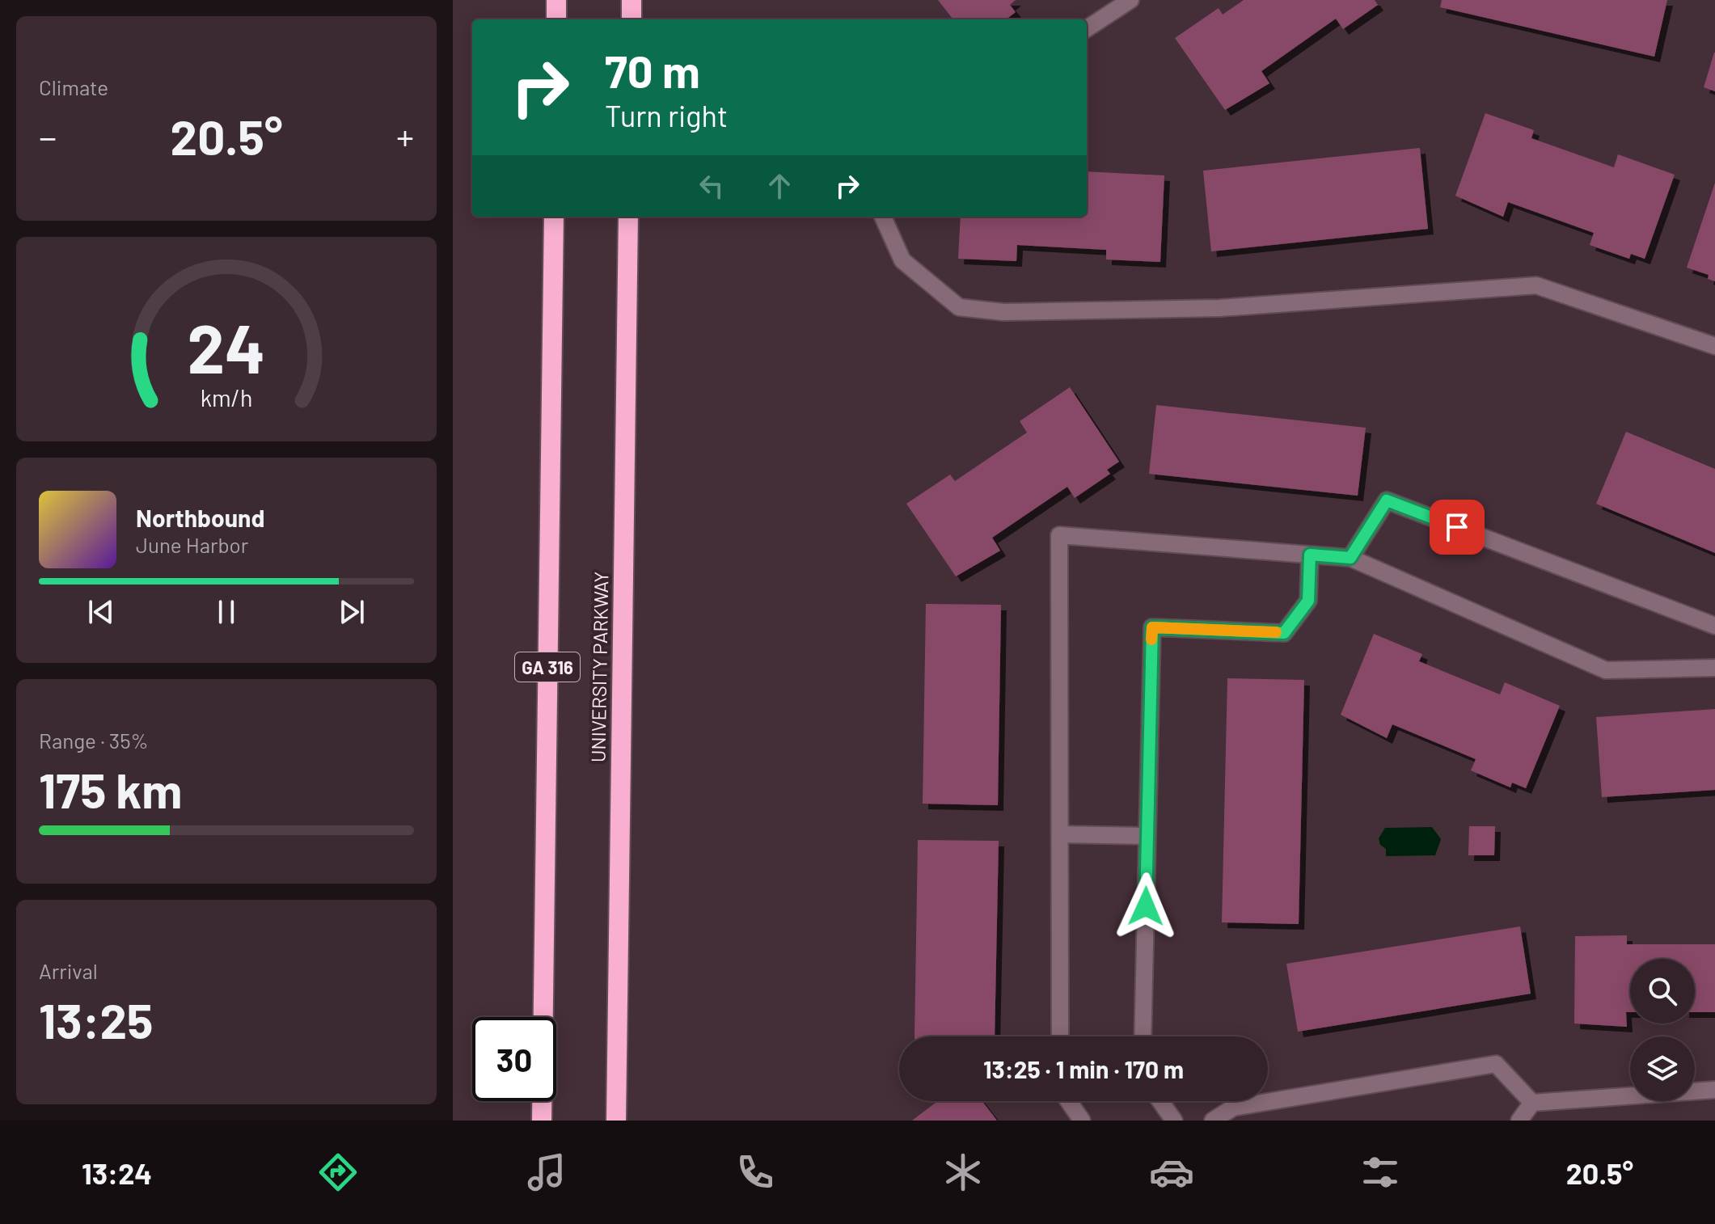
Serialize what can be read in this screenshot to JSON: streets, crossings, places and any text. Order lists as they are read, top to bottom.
{
  "streets": {
    "highway": ["GA 316", "UNIVERSITY PARKWAY"]
  },
  "page": {
    "tile": [
      "Climate",
      ["Range · 35%", "175 km"],
      ["Arrival", "13:25"]
    ],
    "turn": ["70 m", "Turn right"],
    "heat": ["−", "20.5°", "+"],
    "song": ["Northbound", "June Harbor"],
    "limit": "30",
    "trip": "13:25 · 1 min · 170 m",
    "tabs": ["13:24", "20.5°"],
    "gauge": ["24", "km/h"]
  }
}
